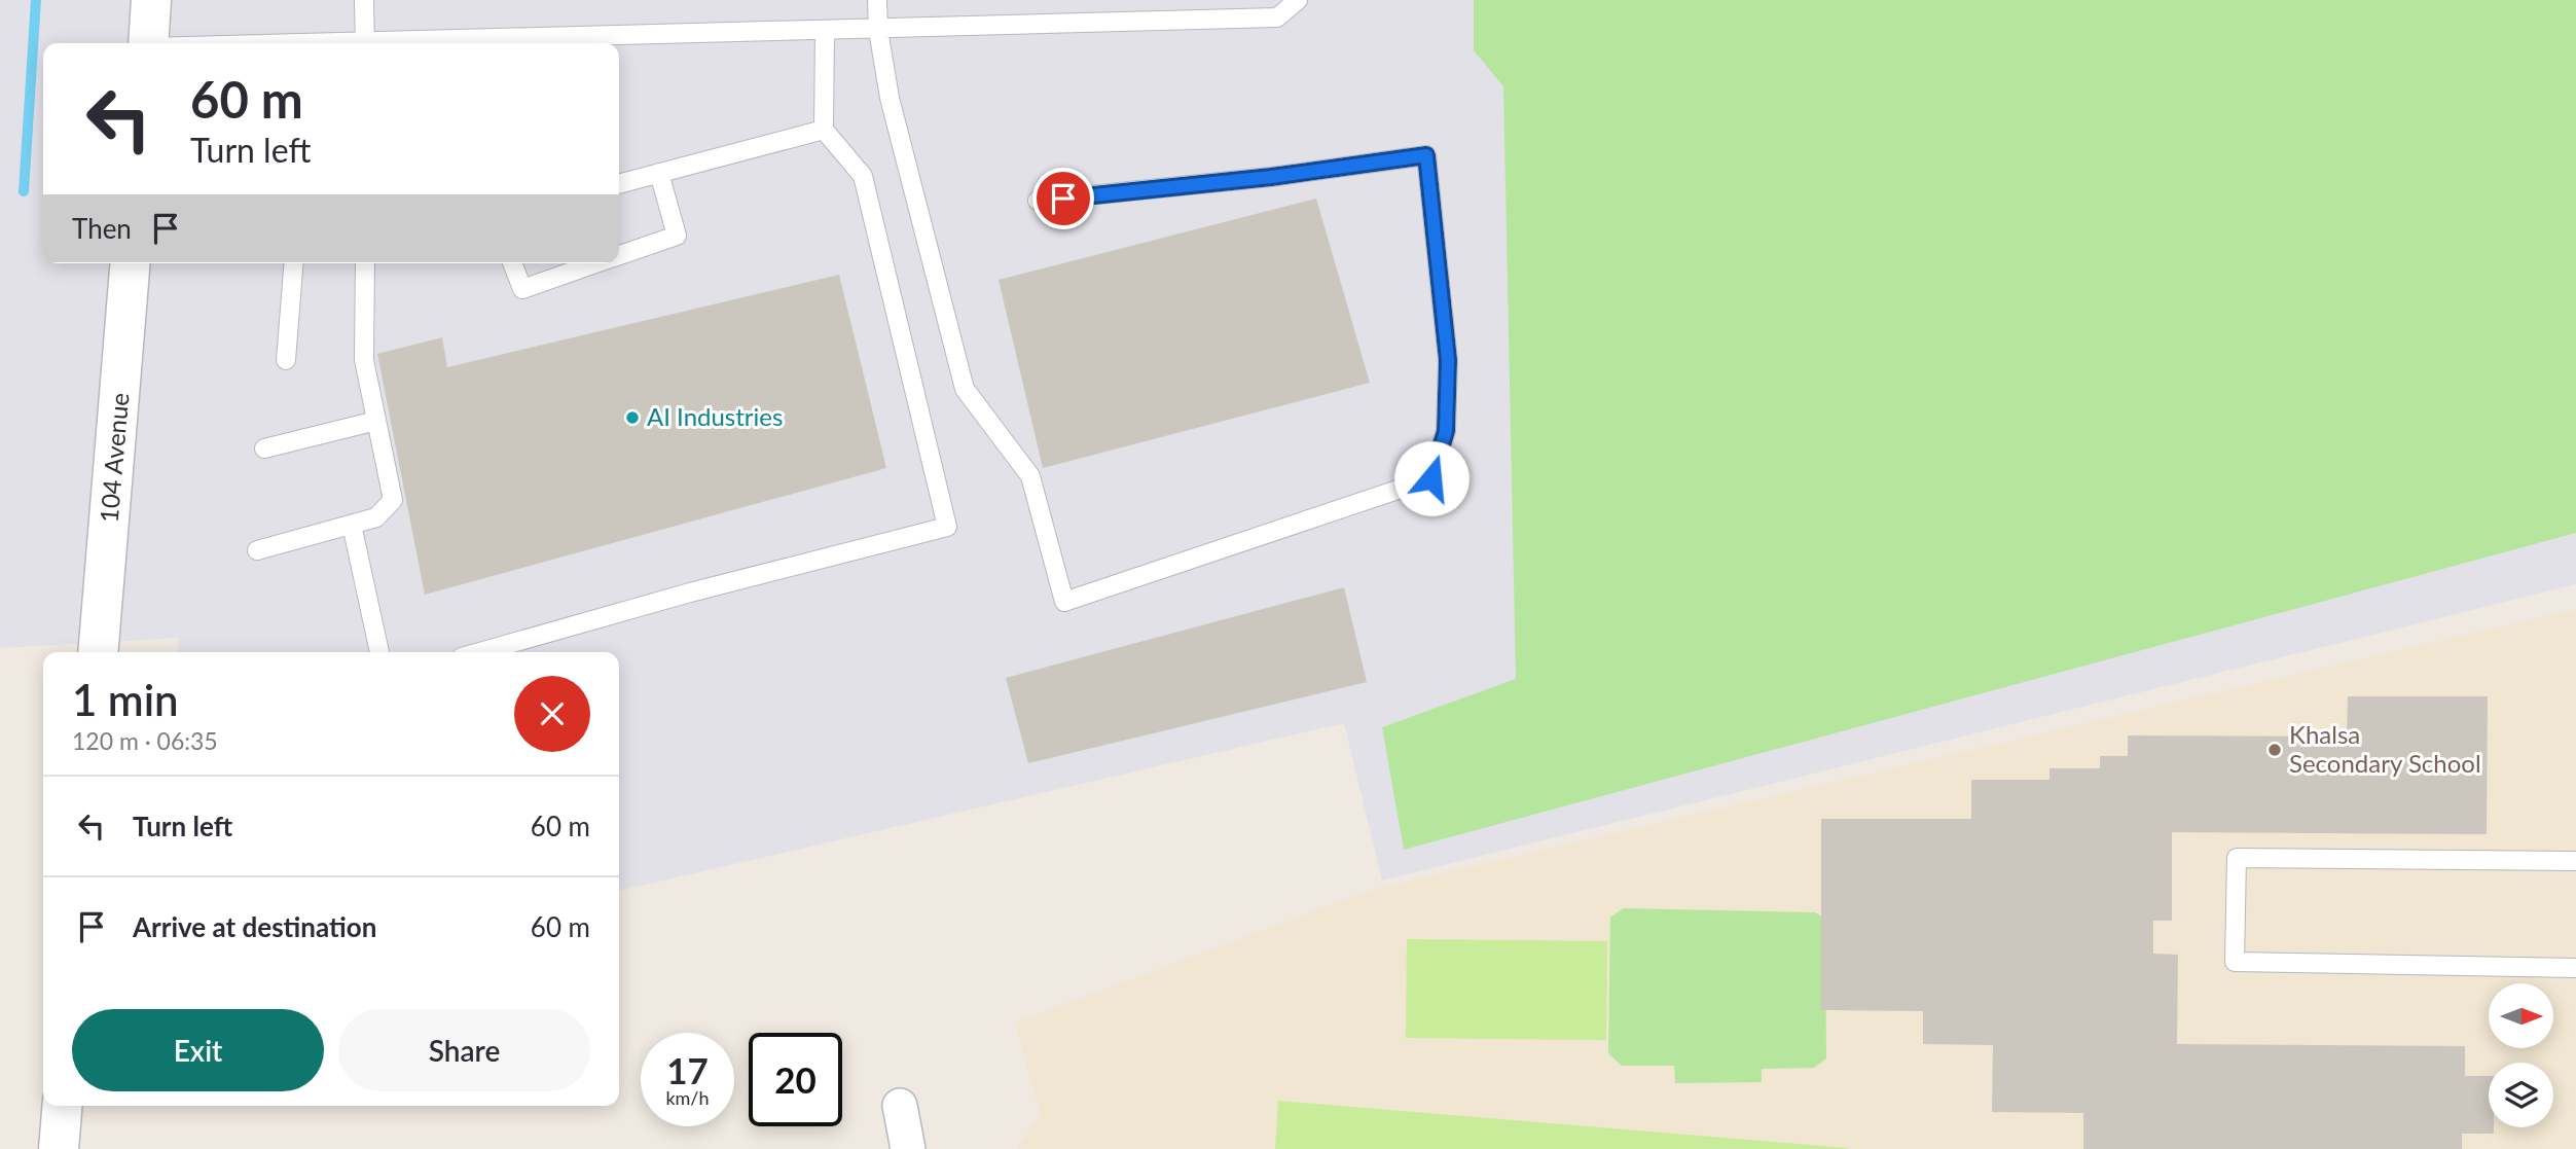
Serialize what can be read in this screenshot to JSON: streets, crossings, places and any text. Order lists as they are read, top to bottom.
{
  "streets": {
    "main road": ["104 Avenue"]
  },
  "places": ["AI Industries", "Khalsa Secondary School"],
  "north": "right",
  "page": {
    "turn": ["60 m", "Turn left"],
    "then": "Then",
    "heading": ["1 min", "120 m · 06:35"],
    "list": [
      {
        "name": "Turn left",
        "value": "60 m"
      },
      {
        "name": "Arrive at destination",
        "value": "60 m"
      }
    ],
    "buttons": ["Exit", "Share"],
    "speed": "17 km/h",
    "limit": "20"
  }
}
